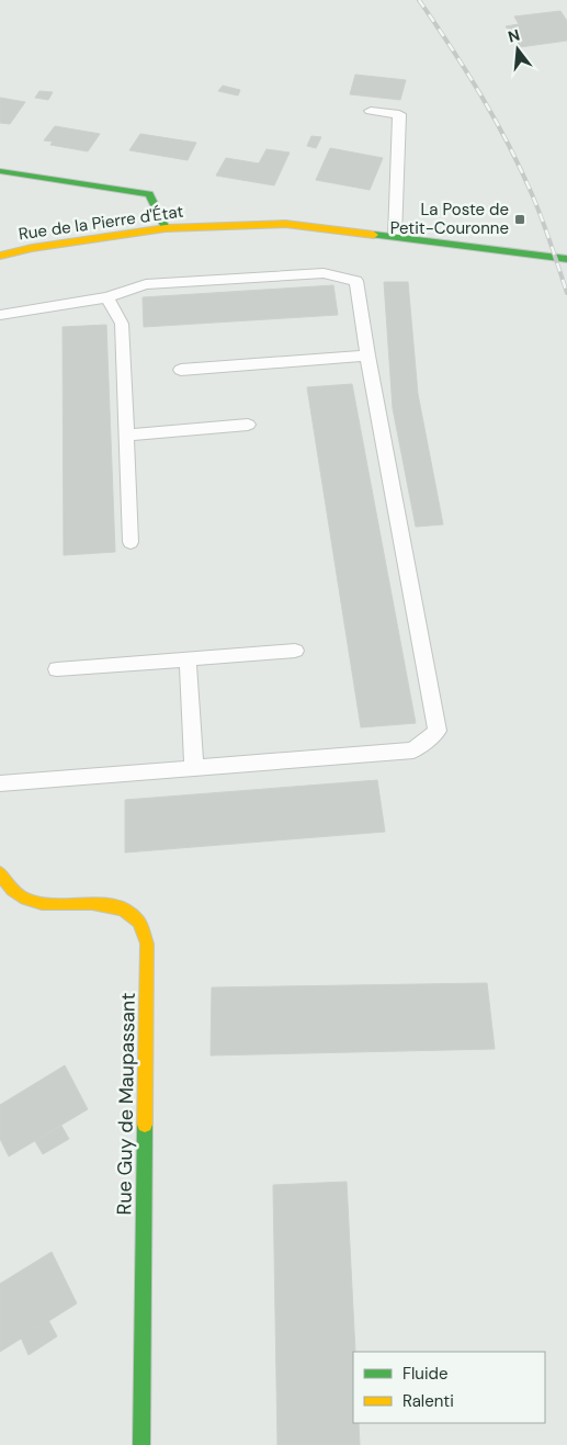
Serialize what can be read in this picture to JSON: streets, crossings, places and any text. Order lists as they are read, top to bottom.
{
  "streets": {
    "street": ["Rue de la Pierre d'État", "Rue Guy de Maupassant"]
  },
  "places": {
    "transit": ["La Poste de Petit-Couronne"]
  },
  "legend": ["Fluide", "Ralenti"],
  "north": "top"
}
